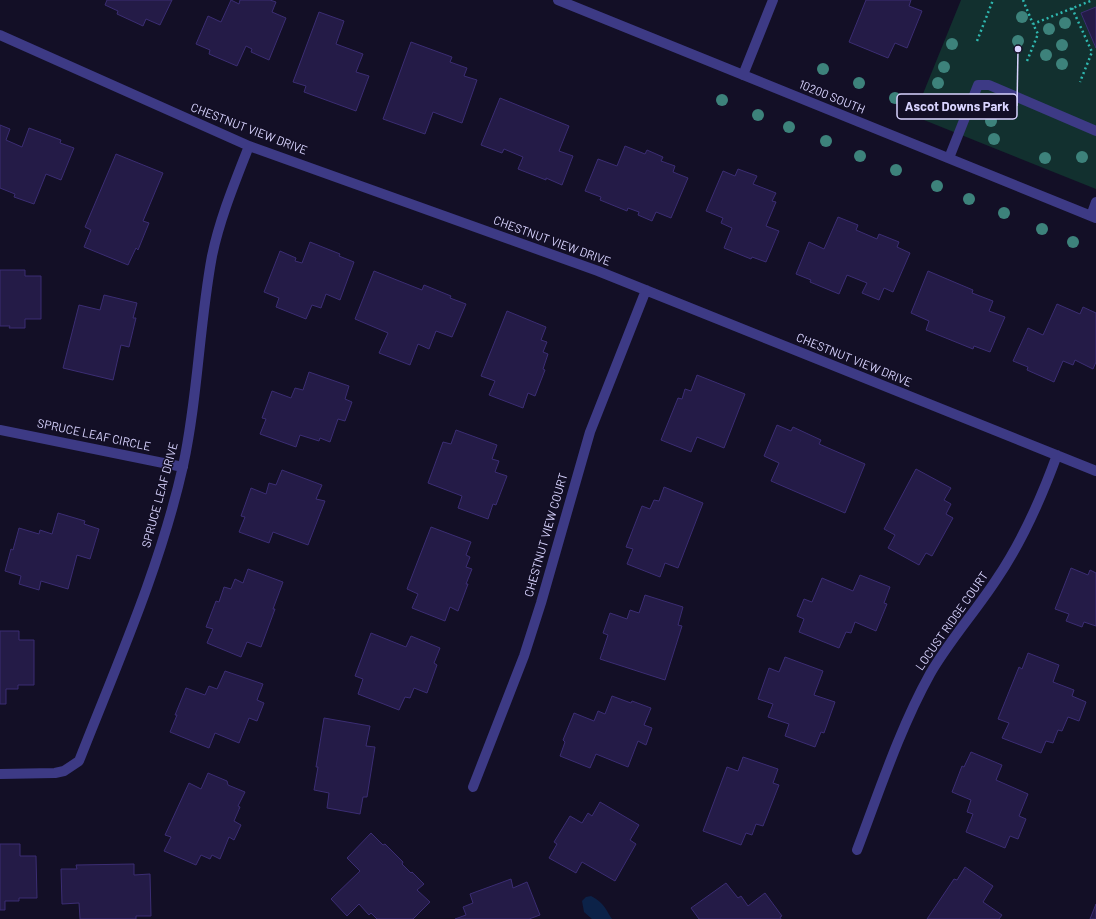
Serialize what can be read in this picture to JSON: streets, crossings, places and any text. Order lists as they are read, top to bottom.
{
  "streets": {
    "street": [
      "10200 SOUTH",
      "CHESTNUT VIEW DRIVE",
      "SPRUCE LEAF CIRCLE",
      "SPRUCE LEAF DRIVE",
      "CHESTNUT VIEW COURT",
      "LOCUST RIDGE COURT"
    ]
  },
  "crossings": [
    ["CHESTNUT VIEW DRIVE", "SPRUCE LEAF DRIVE"],
    ["CHESTNUT VIEW DRIVE", "CHESTNUT VIEW COURT"],
    ["CHESTNUT VIEW DRIVE", "LOCUST RIDGE COURT"],
    ["SPRUCE LEAF CIRCLE", "SPRUCE LEAF DRIVE"]
  ],
  "places": ["Ascot Downs Park"]
}
